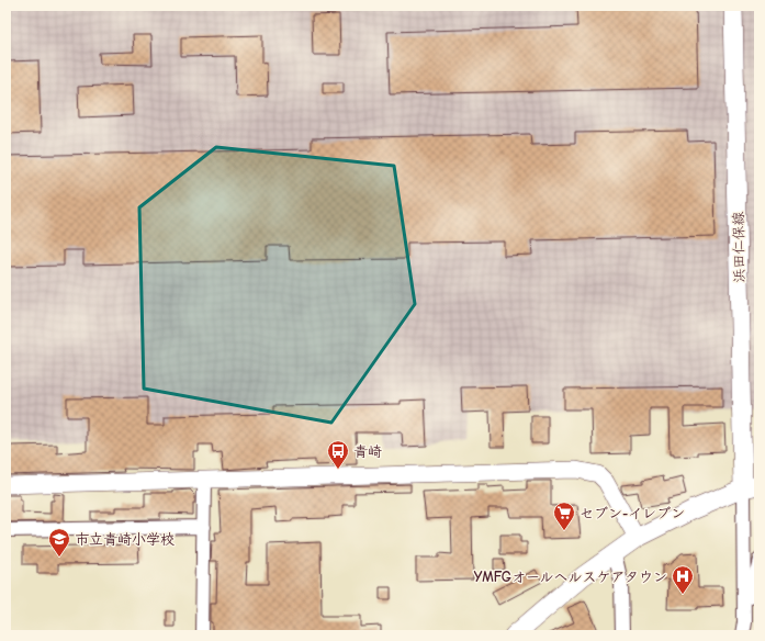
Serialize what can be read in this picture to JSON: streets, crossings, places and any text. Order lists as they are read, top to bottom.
{
  "streets": {
    "main road": ["浜田仁保線"]
  },
  "places": {
    "bus stop": ["青崎"],
    "supermarket": ["セブン-イレブン"],
    "school or university": ["市立青崎小学校"],
    "hospital": ["YMFGオールヘルスケアタウン"]
  }
}
